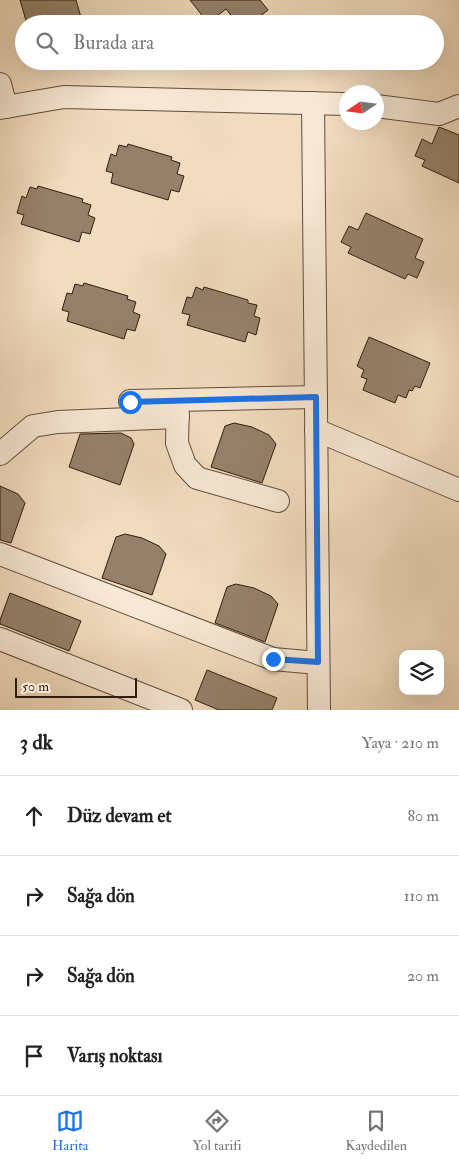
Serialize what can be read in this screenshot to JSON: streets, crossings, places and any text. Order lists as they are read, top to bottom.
{
  "scale_bar": "50 m",
  "north": "left",
  "page": {
    "search": "Burada ara",
    "scale": "50 m",
    "heading": ["3 dk", "Yaya · 210 m"],
    "list": [
      ["Düz devam et", "80 m"],
      ["Sağa dön", "110 m"],
      ["Sağa dön", "20 m"],
      "Varış noktası"
    ],
    "nav": ["Harita", "Yol tarifi", "Kaydedilen"]
  }
}
